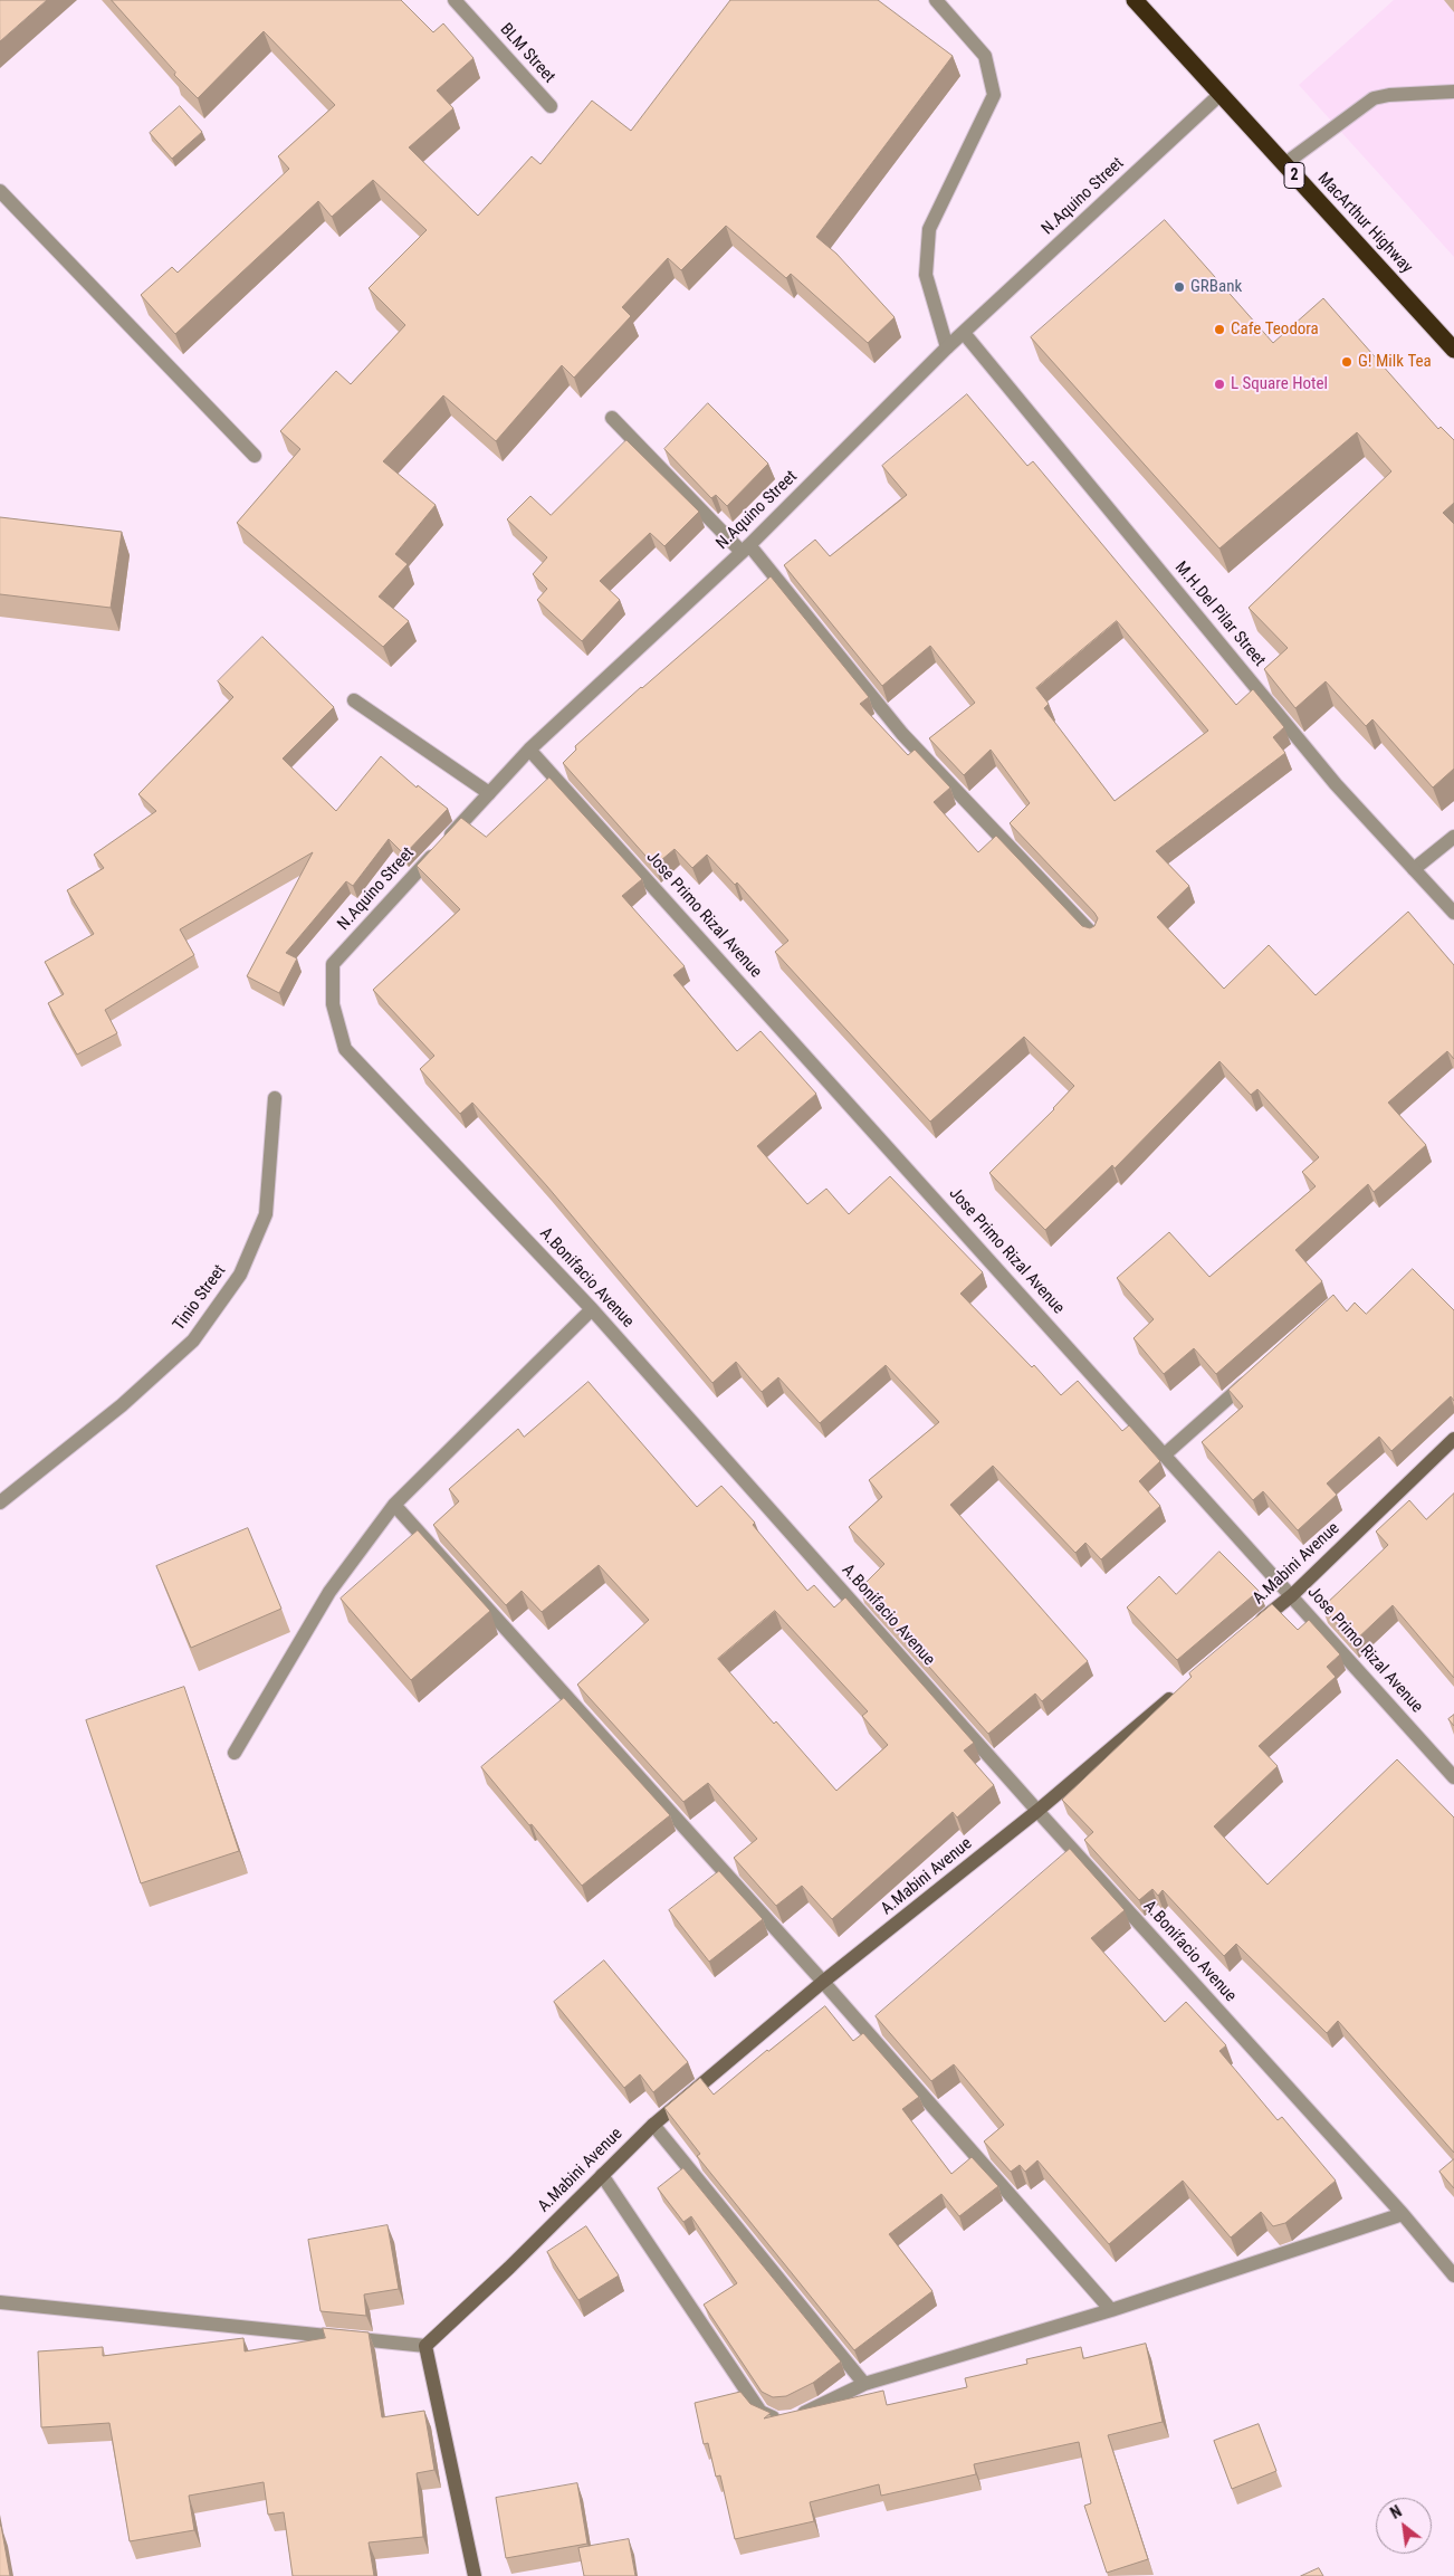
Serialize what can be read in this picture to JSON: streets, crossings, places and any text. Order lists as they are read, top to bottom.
{
  "streets": {
    "highway": ["2", "MacArthur Highway"],
    "street": [
      "BLM Street",
      "N.Aquino Street",
      "M.H.Del Pilar Street",
      "Jose Primo Rizal Avenue",
      "A.Bonifacio Avenue",
      "Tinio Street",
      "A.Mabini Avenue"
    ]
  },
  "crossings": [
    ["N.Aquino Street", "MacArthur Highway"],
    ["N.Aquino Street", "M.H.Del Pilar Street"],
    ["N.Aquino Street", "Jose Primo Rizal Avenue"],
    ["N.Aquino Street", "A.Bonifacio Avenue"],
    ["Jose Primo Rizal Avenue", "A.Mabini Avenue"],
    ["A.Bonifacio Avenue", "A.Mabini Avenue"]
  ],
  "places": [
    "GRBank",
    "Cafe Teodora",
    "G! Milk Tea",
    "L Square Hotel"
  ],
  "north": "top left"
}
